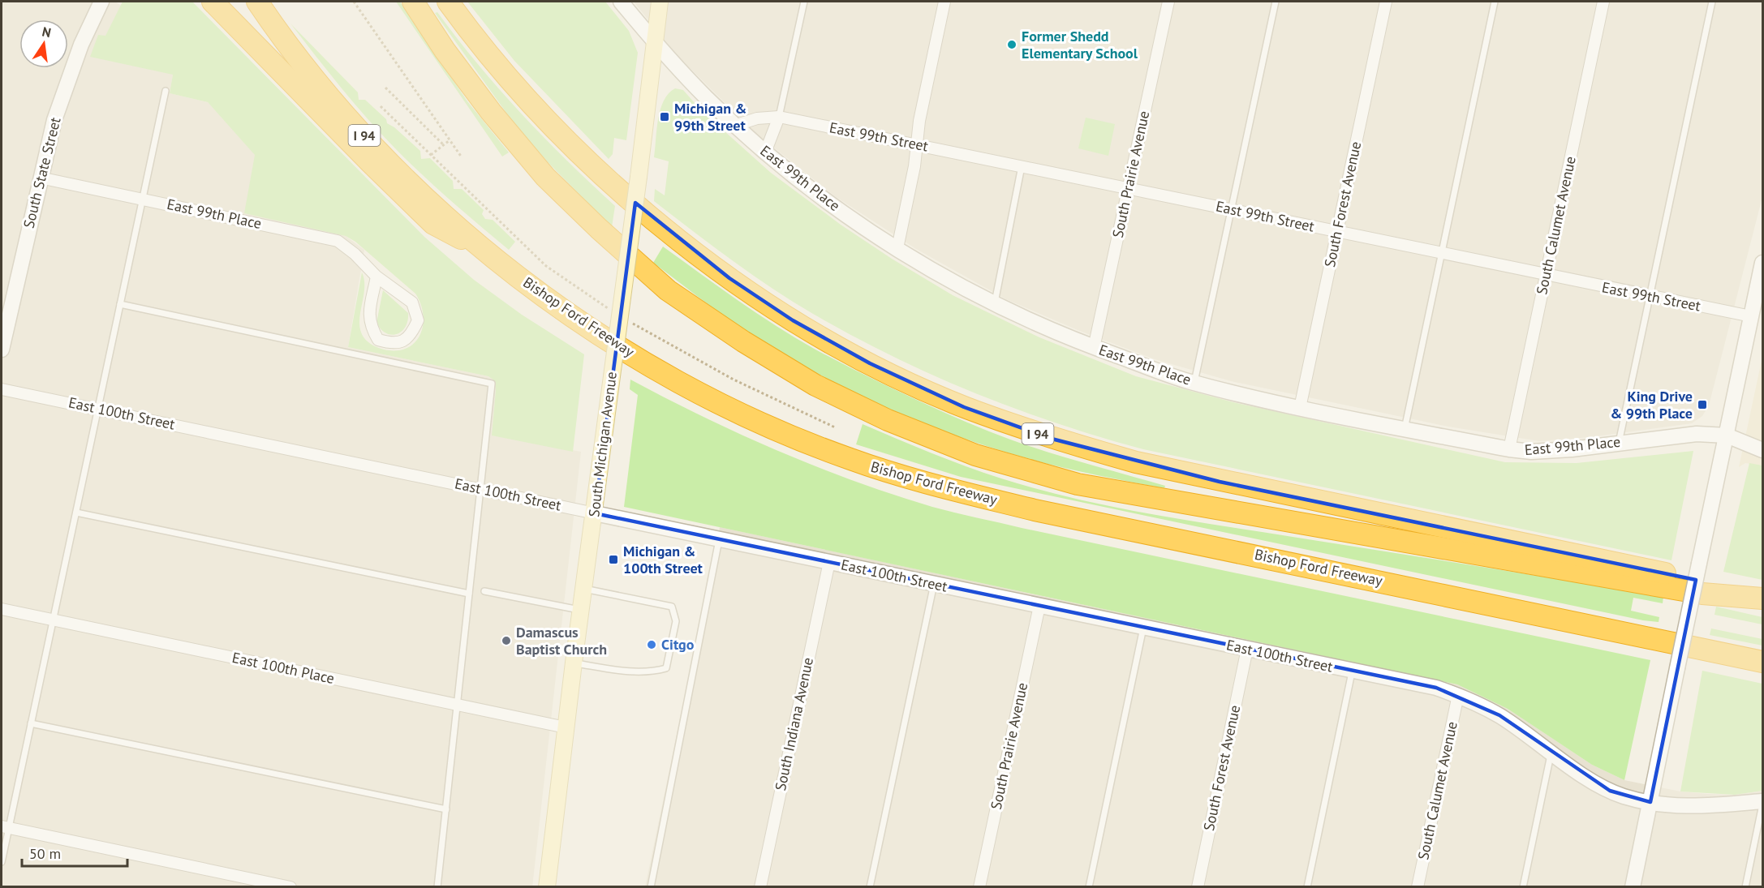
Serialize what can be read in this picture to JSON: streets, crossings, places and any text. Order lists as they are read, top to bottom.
{
  "streets": {
    "highway": ["I 94", "Bishop Ford Freeway"],
    "main road": ["South Michigan Avenue"],
    "street": [
      "East 99th Street",
      "South State Street",
      "South Prairie Avenue",
      "East 99th Place",
      "South Forest Avenue",
      "South Calumet Avenue",
      "East 100th Street",
      "East 100th Place",
      "South Indiana Avenue"
    ]
  },
  "crossings": [
    ["East 99th Street", "South Prairie Avenue"],
    ["East 99th Street", "East 99th Place"],
    ["East 99th Street", "South Forest Avenue"],
    ["East 99th Street", "South Calumet Avenue"],
    ["South State Street", "East 99th Place"],
    ["South Prairie Avenue", "East 99th Place"],
    ["South Prairie Avenue", "East 100th Street"],
    ["East 99th Place", "South Forest Avenue"],
    ["East 99th Place", "South Calumet Avenue"],
    ["East 99th Place", "South Michigan Avenue"],
    ["South Forest Avenue", "East 100th Street"],
    ["South Calumet Avenue", "East 100th Street"],
    ["East 100th Street", "South Michigan Avenue"],
    ["East 100th Street", "South Indiana Avenue"],
    ["South Michigan Avenue", "East 100th Place"]
  ],
  "places": {
    "other": ["Former Shedd Elementary School", "Damascus Baptist Church", "Citgo"],
    "transit": ["Michigan & 99th Street", "King Drive & 99th Place", "Michigan & 100th Street"]
  },
  "scale_bar": "50 m",
  "north": "top"
}
